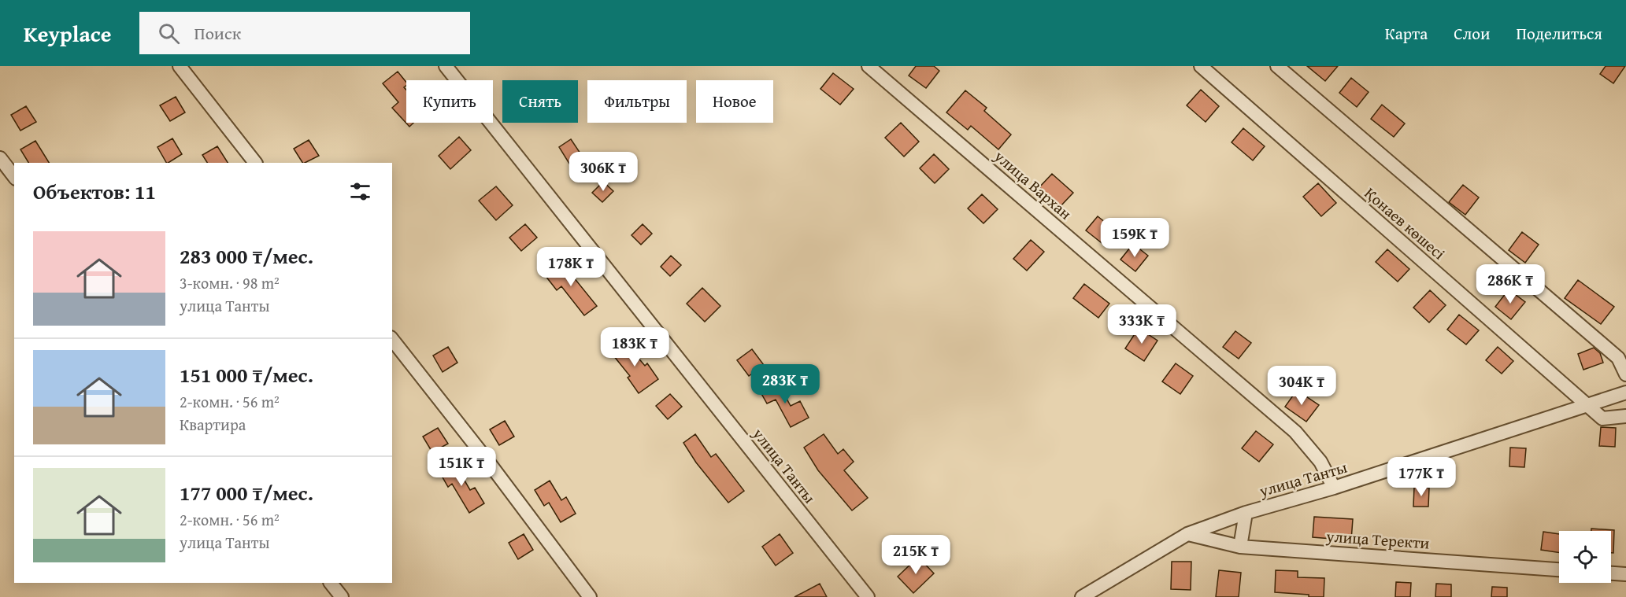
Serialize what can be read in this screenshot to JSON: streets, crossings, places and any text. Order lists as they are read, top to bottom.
{
  "streets": {
    "street": [
      "улица Вархан",
      "Қонаев көшесі",
      "улица Танты",
      "улица Теректи"
    ]
  },
  "crossings": [
    ["улица Вархан", "улица Танты"],
    ["Қонаев көшесі", "улица Танты"],
    ["улица Танты", "улица Теректи"]
  ],
  "page": {
    "header": "Keyplace",
    "search": "Поиск",
    "nav": ["Карта", "Слои", "Поделиться"],
    "chip": [
      "Купить",
      "Снять",
      "Фильтры",
      "Новое"
    ],
    "price": [
      "306K ₸",
      "159K ₸",
      "178K ₸",
      "286K ₸",
      "333K ₸",
      "183K ₸",
      "283K ₸",
      "304K ₸",
      "151K ₸",
      "177K ₸",
      "215K ₸"
    ],
    "heading": "Объектов: 11",
    "list": [
      {
        "name": "283 000 ₸/мес.",
        "note": "3-комн. · 98 m² · улица Танты"
      },
      {
        "name": "151 000 ₸/мес.",
        "note": "2-комн. · 56 m² · Квартира"
      },
      {
        "name": "177 000 ₸/мес.",
        "note": "2-комн. · 56 m² · улица Танты"
      }
    ]
  }
}
